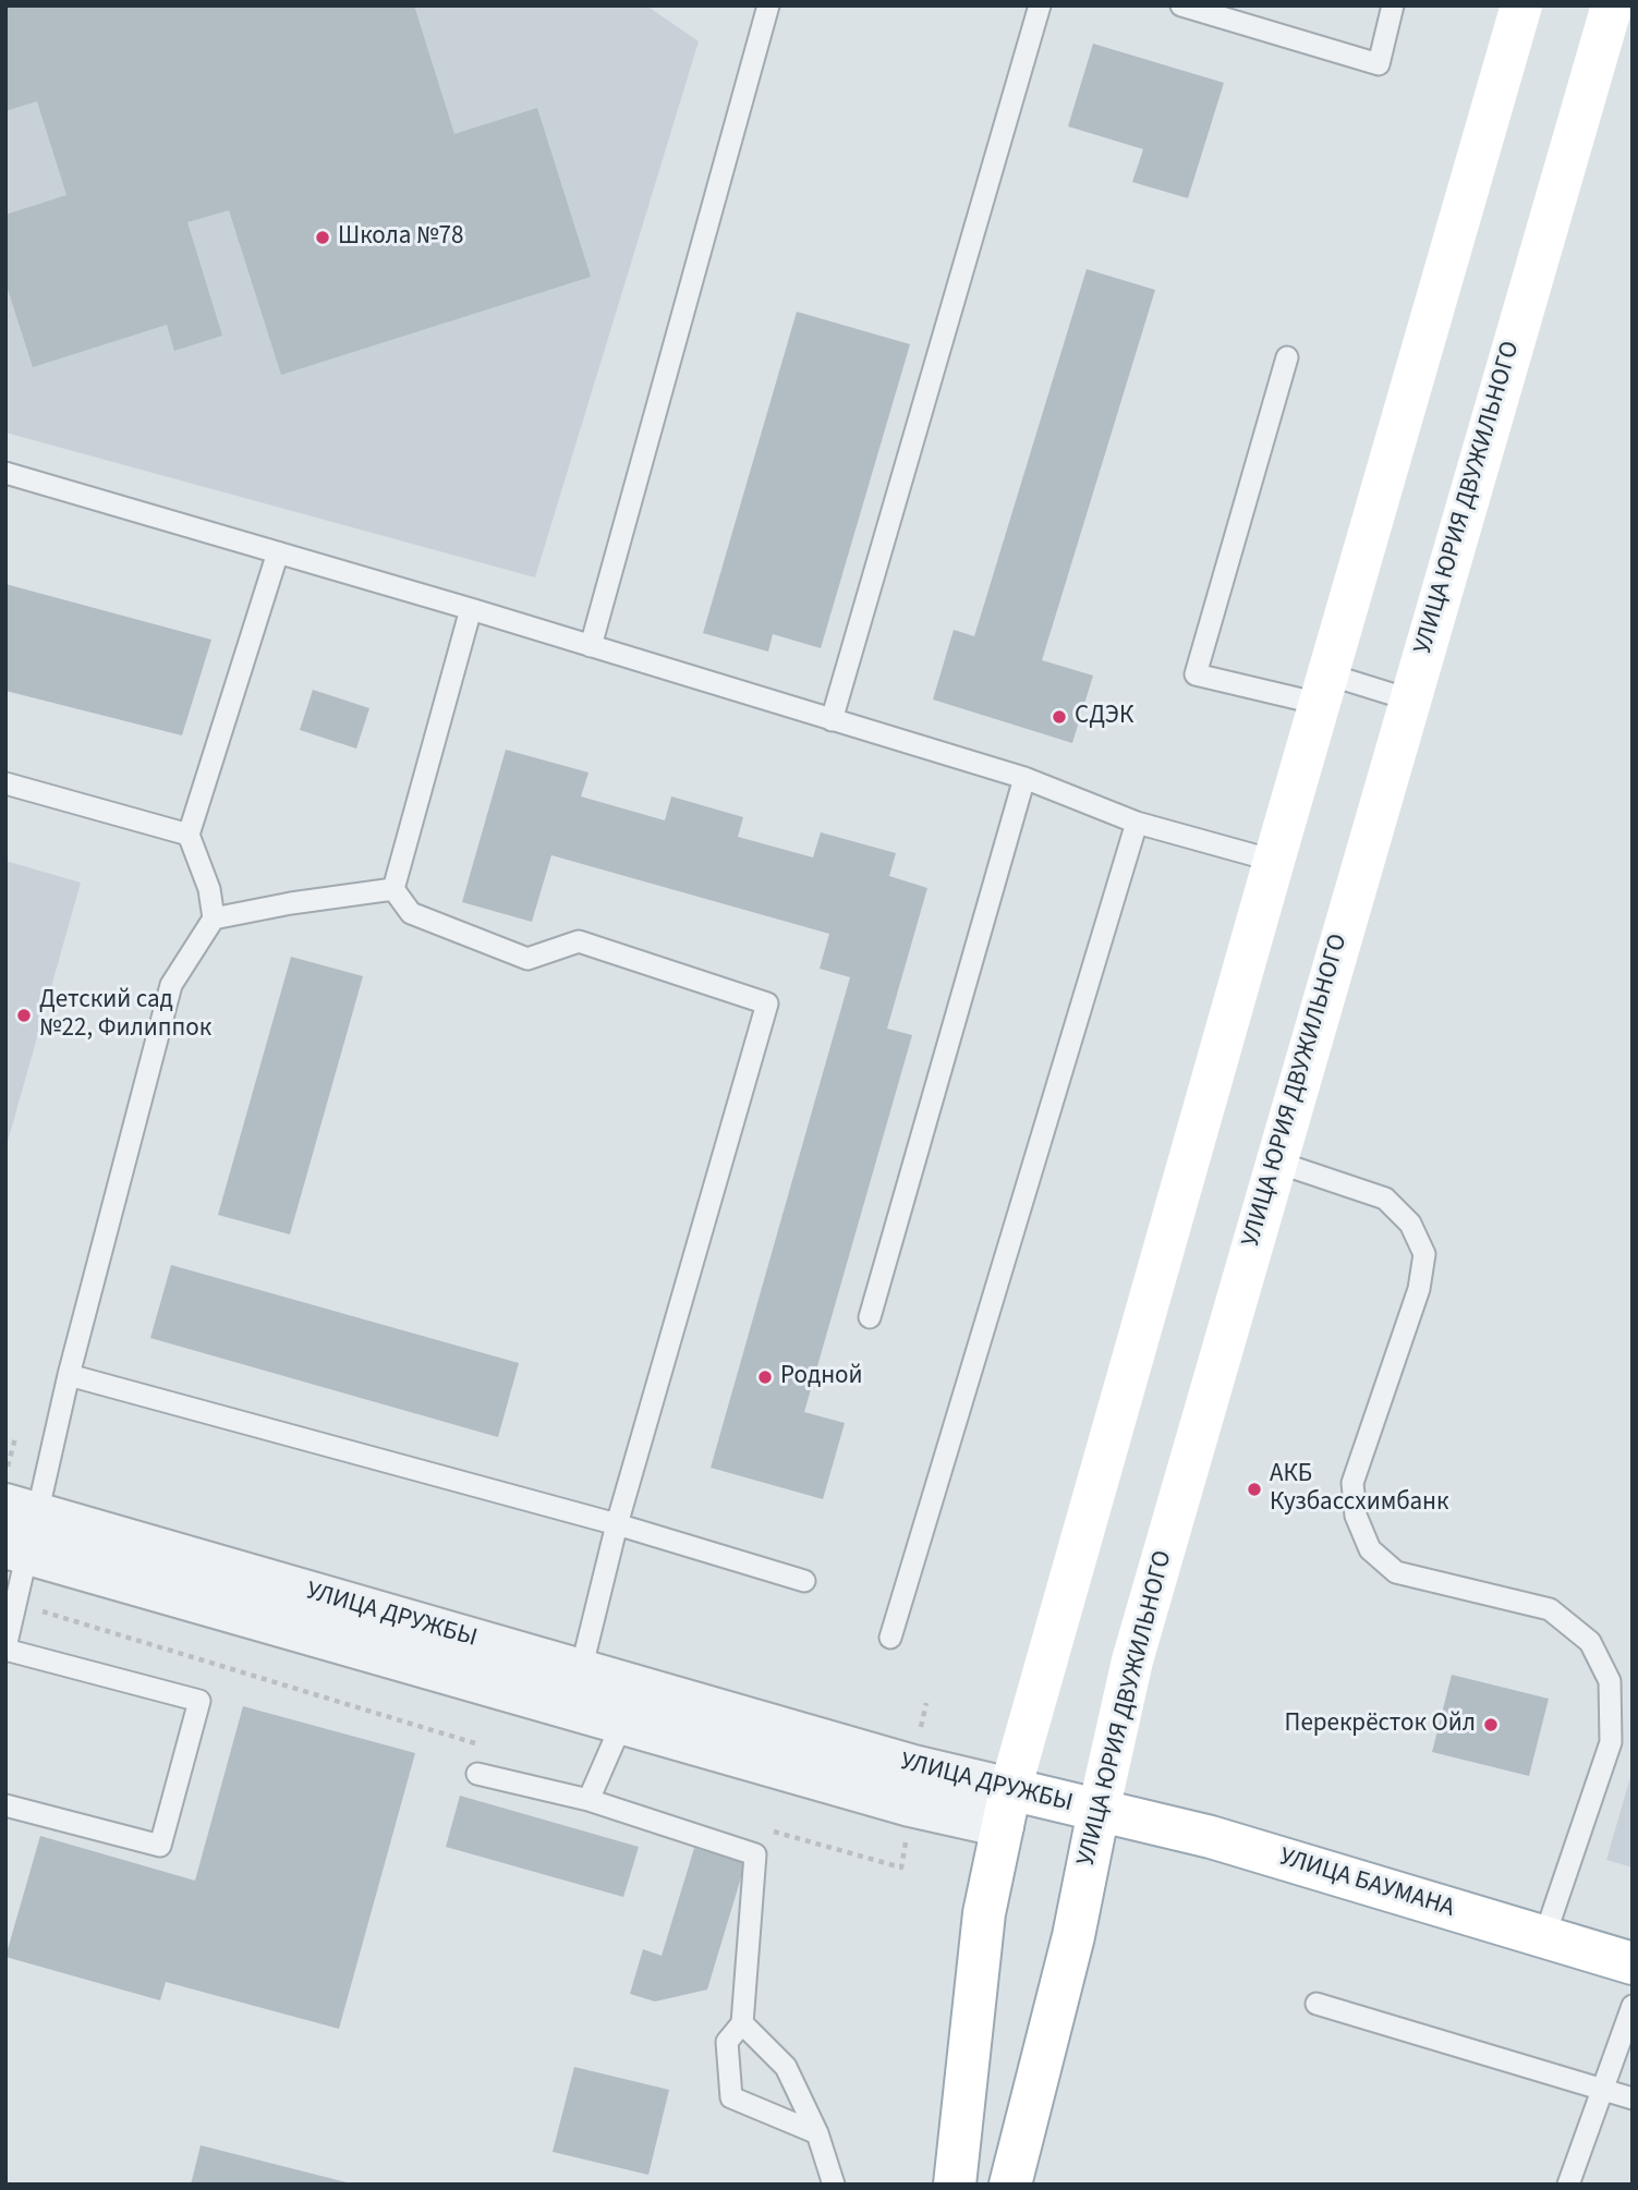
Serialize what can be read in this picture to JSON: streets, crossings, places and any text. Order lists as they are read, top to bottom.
{
  "streets": {
    "main road": ["УЛИЦА ЮРИЯ ДВУЖИЛЬНОГО", "УЛИЦА ДРУЖБЫ", "УЛИЦА БАУМАНА"]
  },
  "crossings": [
    ["УЛИЦА ЮРИЯ ДВУЖИЛЬНОГО", "УЛИЦА ДРУЖБЫ"],
    ["УЛИЦА ЮРИЯ ДВУЖИЛЬНОГО", "УЛИЦА БАУМАНА"],
    ["УЛИЦА ДРУЖБЫ", "УЛИЦА БАУМАНА"]
  ],
  "places": [
    "Школа №78",
    "СДЭК",
    "Детский сад №22, Филиппок",
    "Родной",
    "АКБ Кузбассхимбанк",
    "Перекрёсток Ойл"
  ]
}
